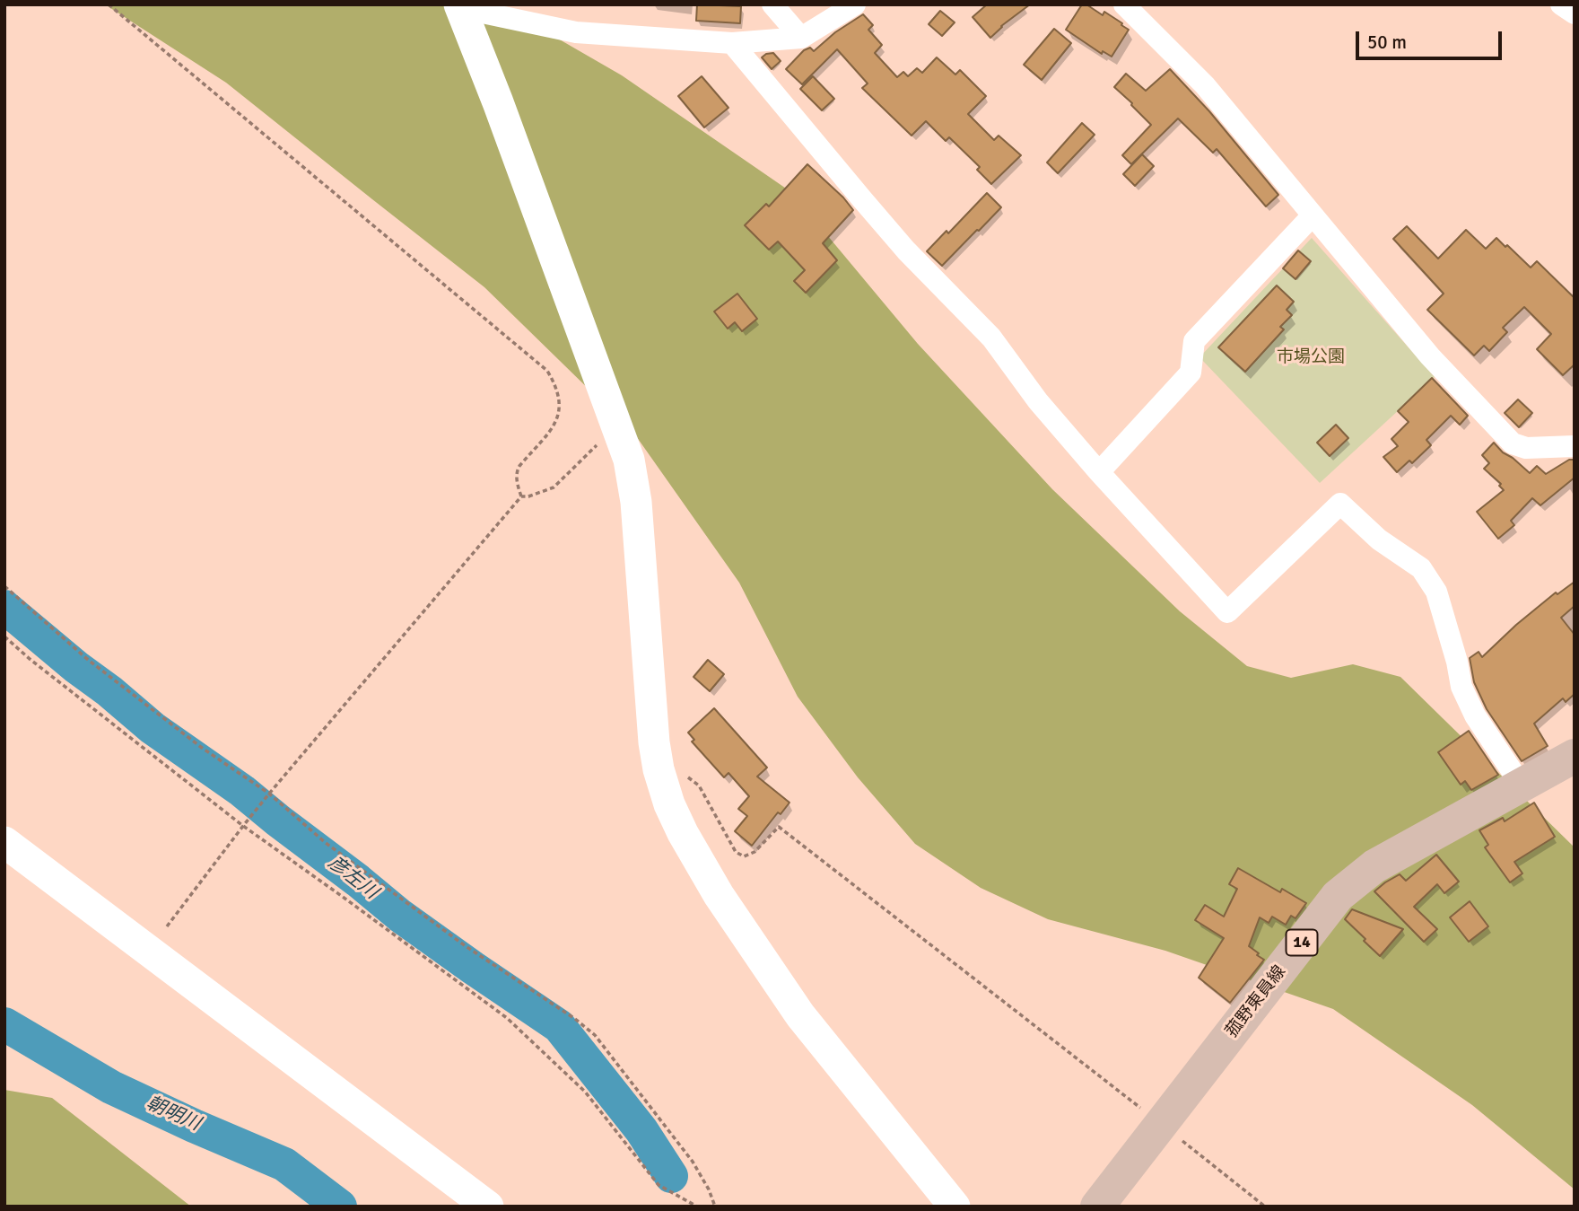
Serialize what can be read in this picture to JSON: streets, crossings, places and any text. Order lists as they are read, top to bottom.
{
  "streets": {
    "main road": ["14", "菰野東員線"]
  },
  "water": ["彦左川", "朝明川"],
  "parks": ["市場公園"],
  "scale_bar": "50 m"
}
